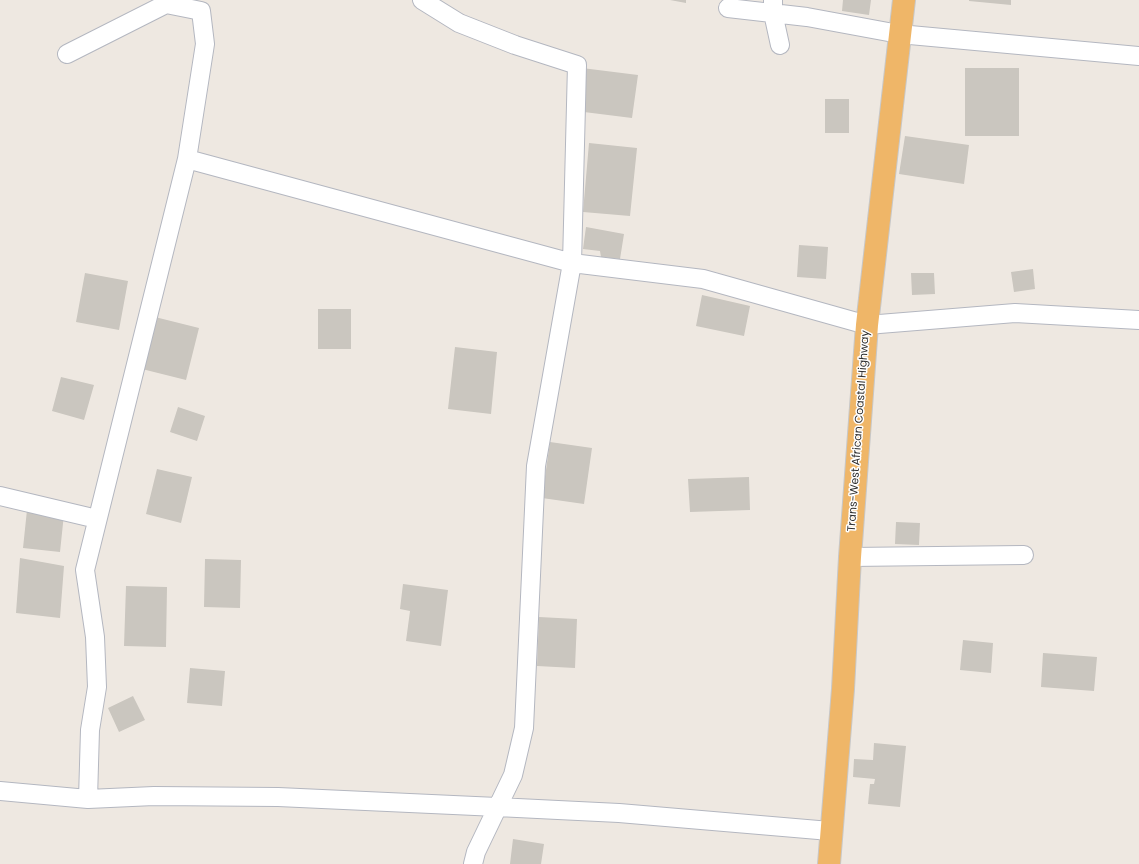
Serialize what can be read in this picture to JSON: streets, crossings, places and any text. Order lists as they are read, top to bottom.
{
  "streets": {
    "highway": ["Trans-West African Coastal Highway"]
  }
}
